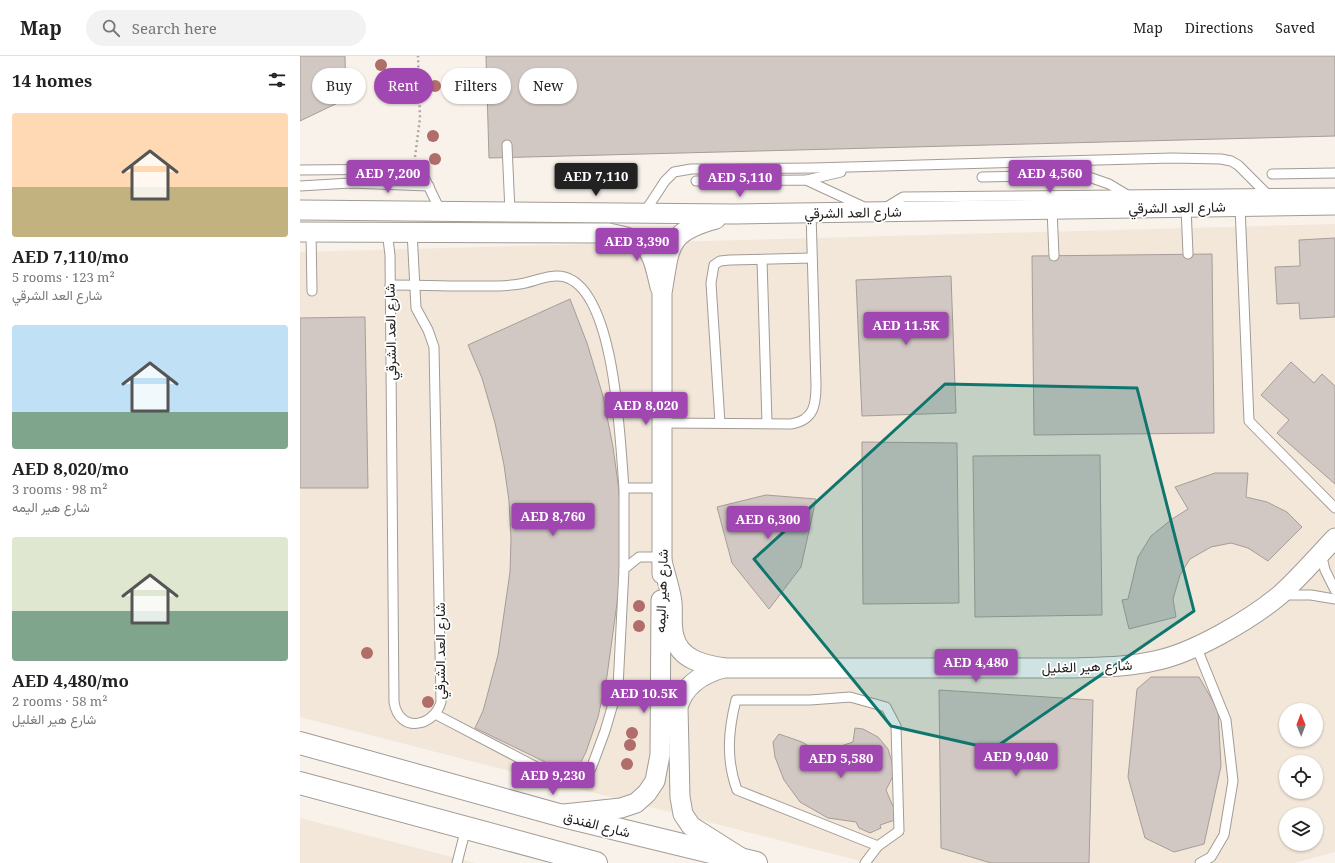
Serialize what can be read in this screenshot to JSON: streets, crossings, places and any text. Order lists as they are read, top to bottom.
{
  "streets": {
    "street": [
      "شارع العد الشرقي",
      "شارع هير اليمه",
      "شارع هير الغليل",
      "شارع الفندق"
    ]
  },
  "crossings": [
    ["شارع العد الشرقي", "شارع هير اليمه"],
    ["شارع هير اليمه", "شارع هير الغليل"],
    ["شارع هير اليمه", "شارع الفندق"],
    ["شارع هير الغليل", "شارع الفندق"]
  ],
  "north": "top",
  "page": {
    "header": "Map",
    "search": "Search here",
    "nav": ["Map", "Directions", "Saved"],
    "heading": "14 homes",
    "chip": [
      "Buy",
      "Rent",
      "Filters",
      "New"
    ],
    "list": [
      {
        "name": "AED 7,110/mo",
        "note": "5 rooms · 123 m² · شارع العد الشرقي"
      },
      {
        "name": "AED 8,020/mo",
        "note": "3 rooms · 98 m² · شارع هير اليمه"
      },
      {
        "name": "AED 4,480/mo",
        "note": "2 rooms · 58 m² · شارع هير الغليل"
      }
    ],
    "price": [
      "AED 7,200",
      "AED 4,560",
      "AED 7,110",
      "AED 5,110",
      "AED 3,390",
      "AED 11.5K",
      "AED 8,020",
      "AED 8,760",
      "AED 6,300",
      "AED 4,480",
      "AED 10.5K",
      "AED 9,040",
      "AED 5,580",
      "AED 9,230"
    ]
  }
}
